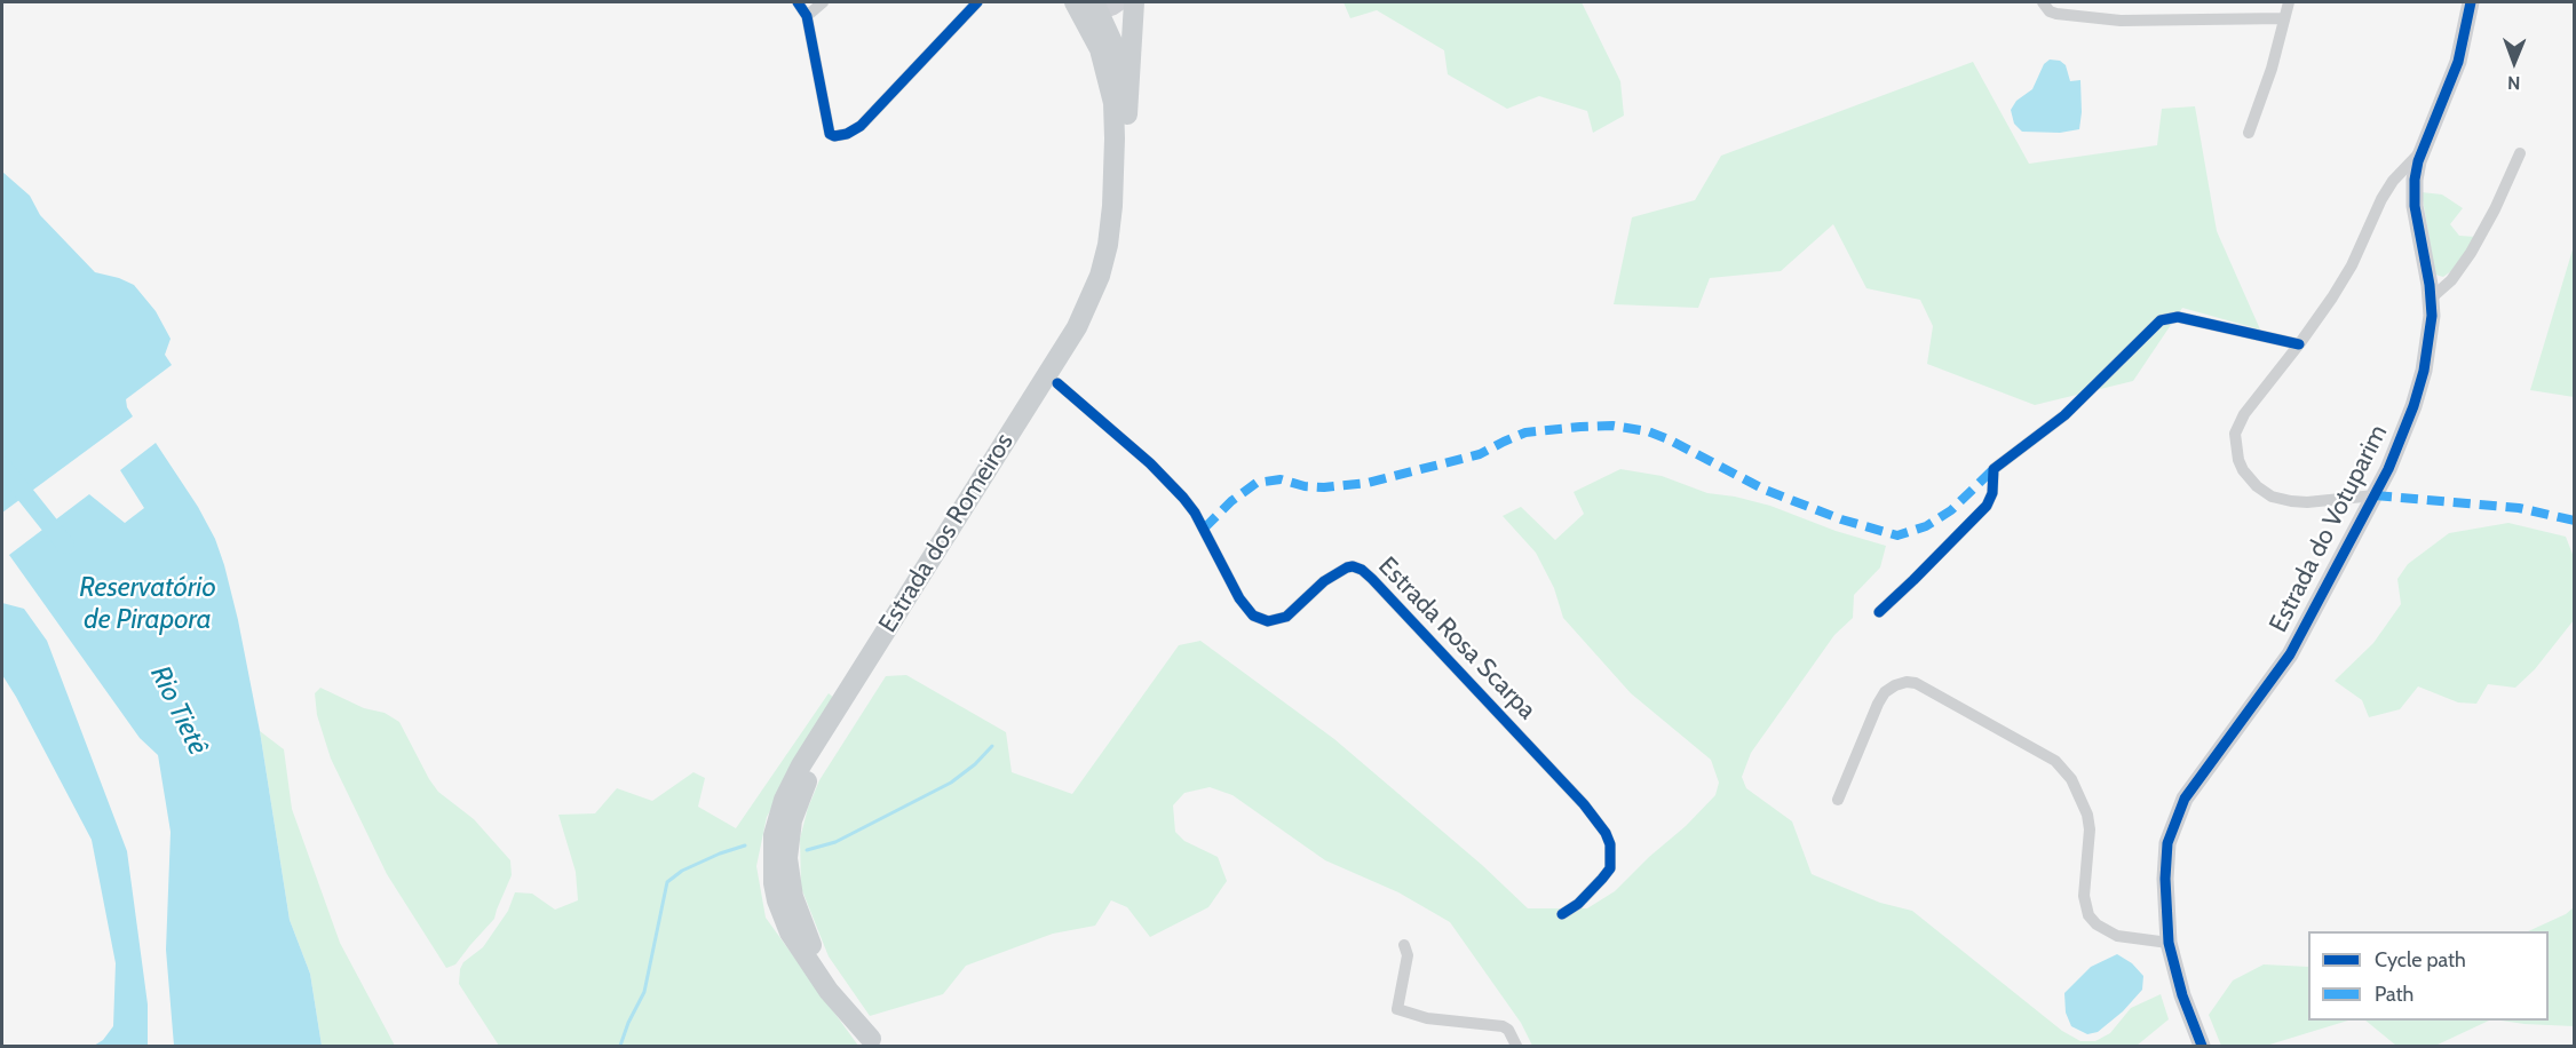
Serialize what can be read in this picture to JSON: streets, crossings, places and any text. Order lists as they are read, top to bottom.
{
  "streets": {
    "main road": ["Estrada dos Romeiros"],
    "street": ["Estrada do Votuparim", "Estrada Rosa Scarpa"]
  },
  "crossings": [
    ["Estrada dos Romeiros", "Estrada Rosa Scarpa"]
  ],
  "water": ["Reservatório de Pirapora", "Rio Tietê"],
  "legend": ["Cycle path", "Path"],
  "north": "bottom"
}
